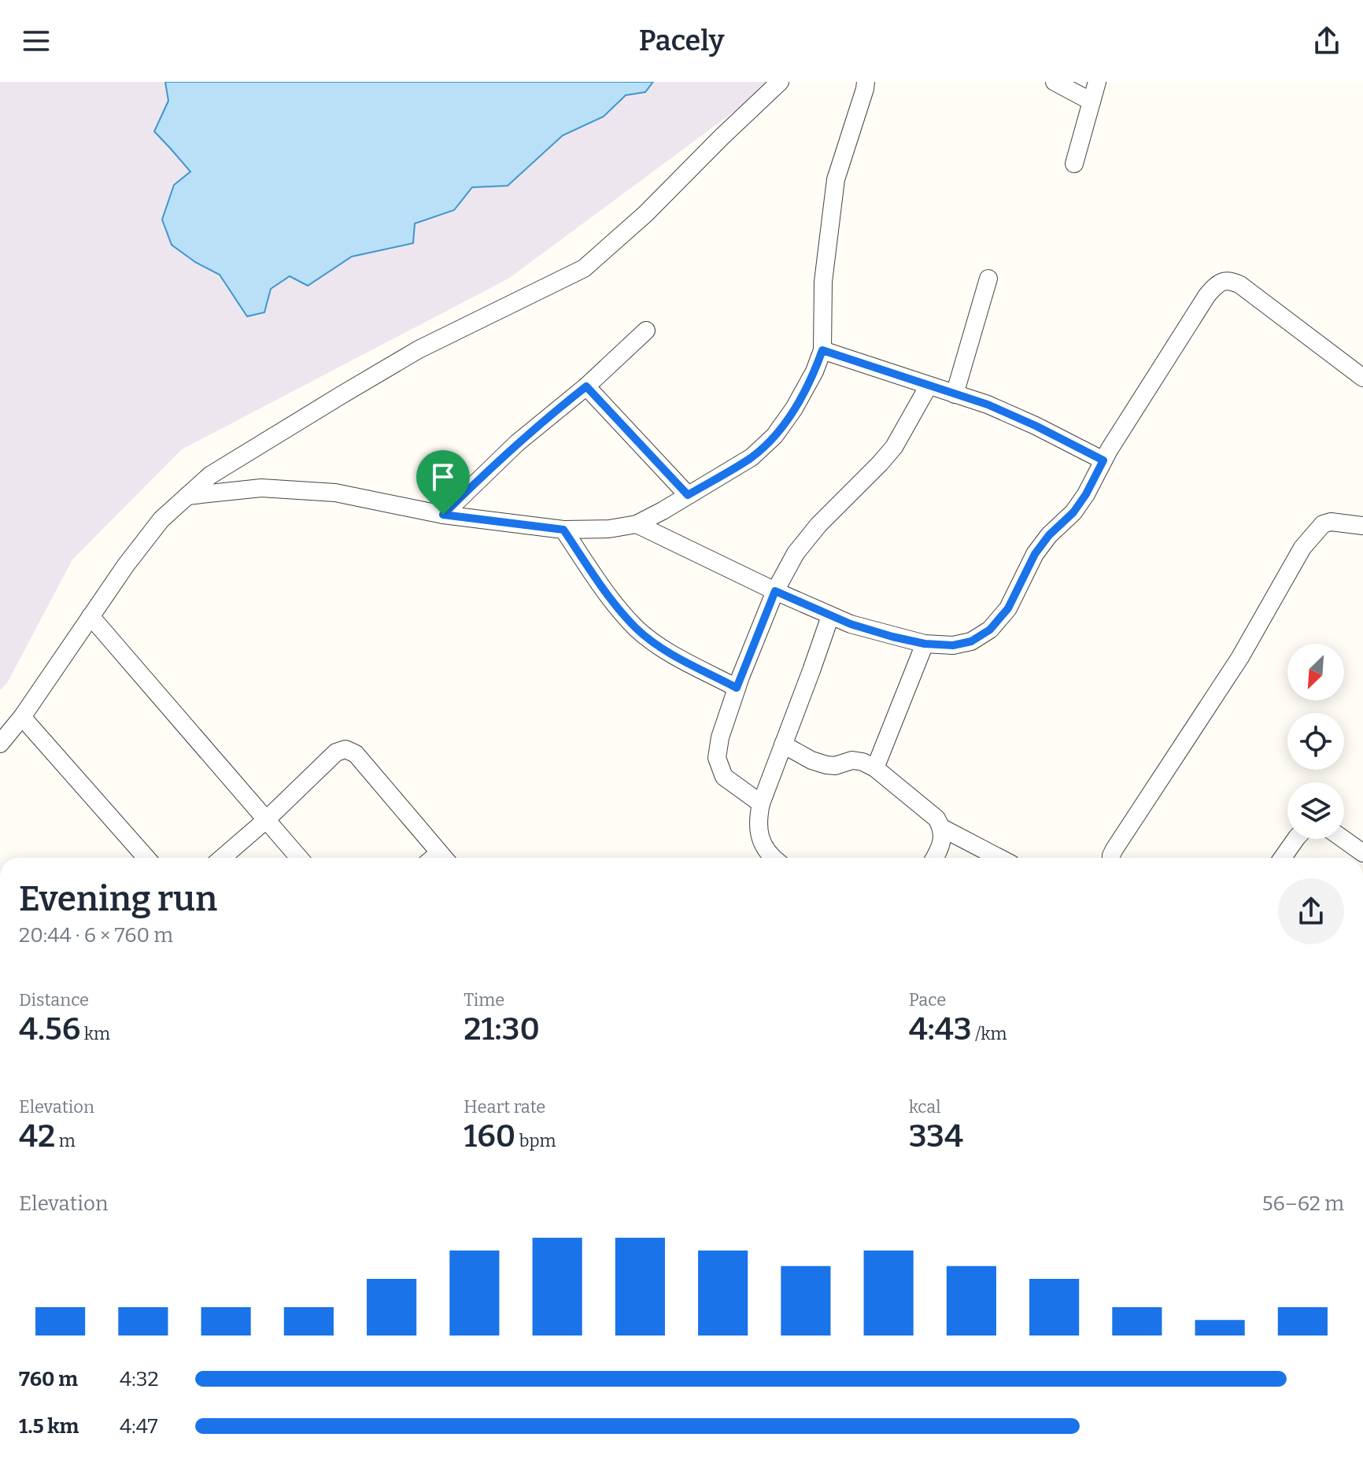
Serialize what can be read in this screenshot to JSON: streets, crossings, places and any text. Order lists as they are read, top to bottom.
{
  "north": "bottom left",
  "page": {
    "header": "Pacely",
    "heading": ["Evening run", "20:44 · 6 × 760 m"],
    "stats": [
      ["Distance", "4.56 km"],
      ["Time", "21:30"],
      ["Pace", "4:43 /km"],
      ["Elevation", "42 m"],
      ["Heart rate", "160 bpm"],
      ["kcal", "334"]
    ],
    "chart": ["Elevation", "56–62 m"],
    "list": [
      {
        "name": "760 m",
        "note": "4:32"
      },
      {
        "name": "1.5 km",
        "note": "4:47"
      }
    ]
  }
}
